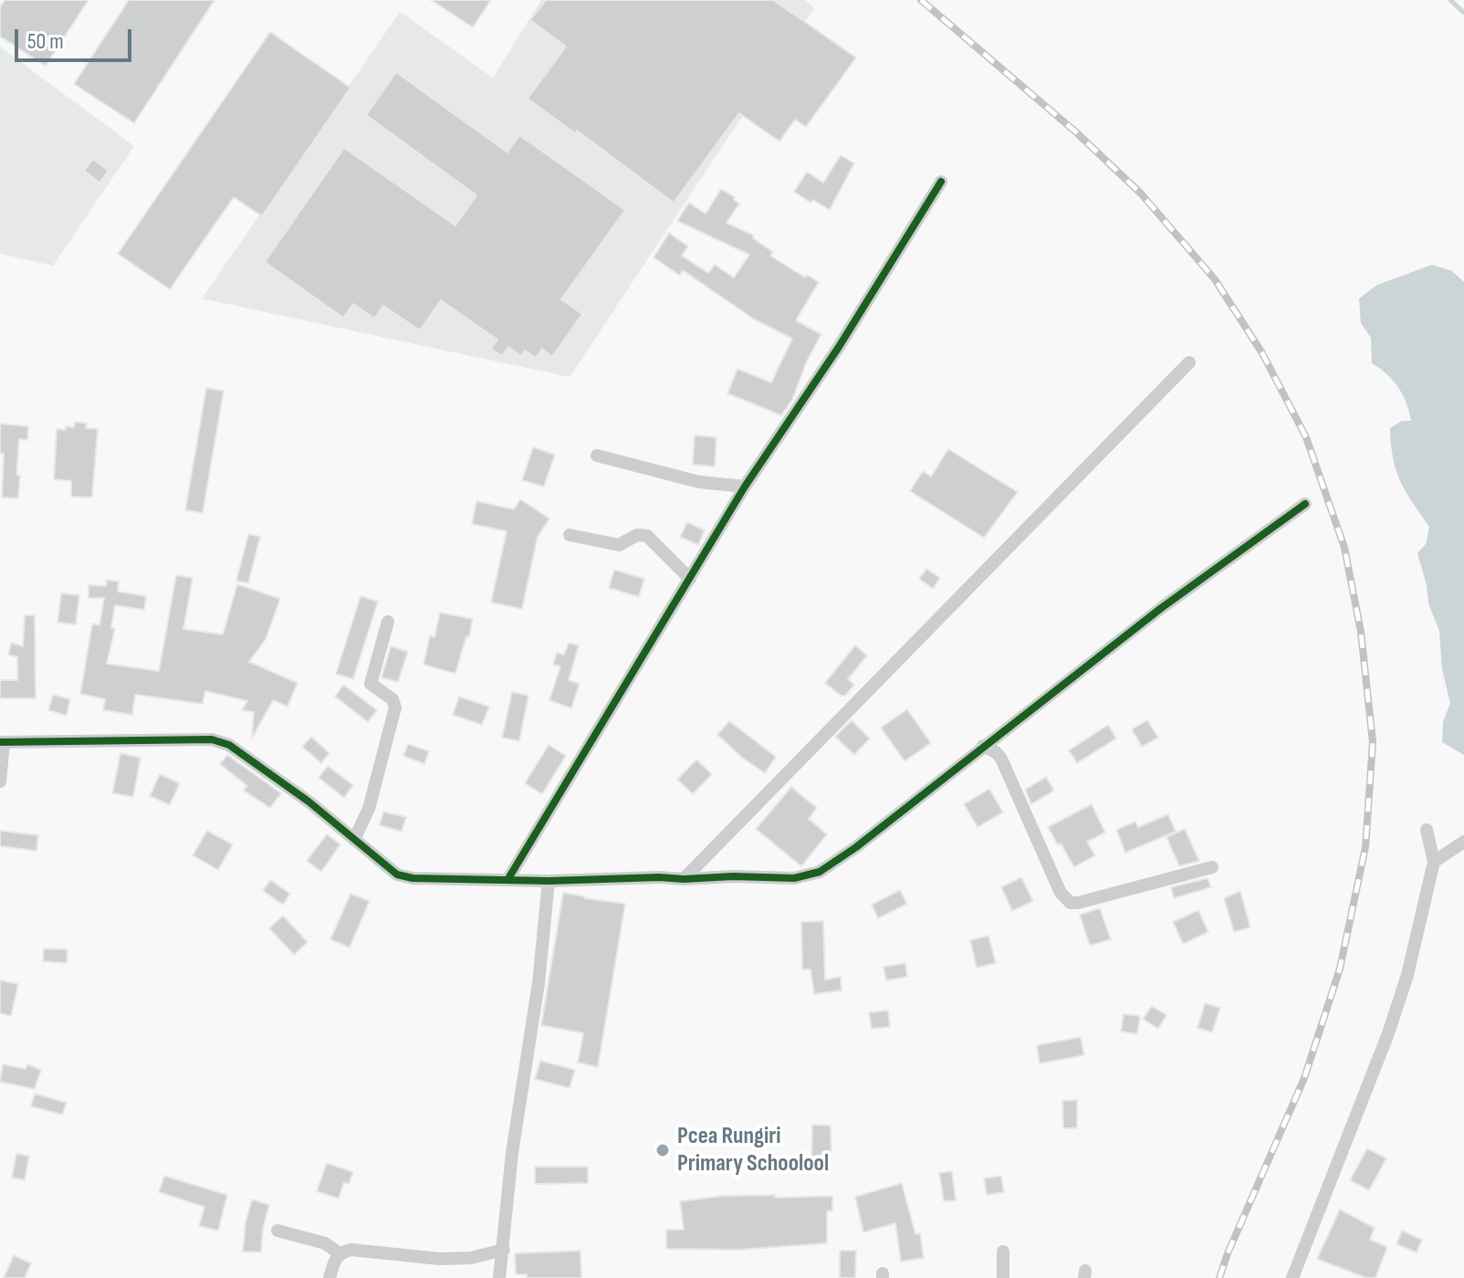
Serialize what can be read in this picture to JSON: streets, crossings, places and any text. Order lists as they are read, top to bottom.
{
  "places": ["Pcea Rungiri Primary Schoolool"],
  "scale_bar": "50 m"
}
